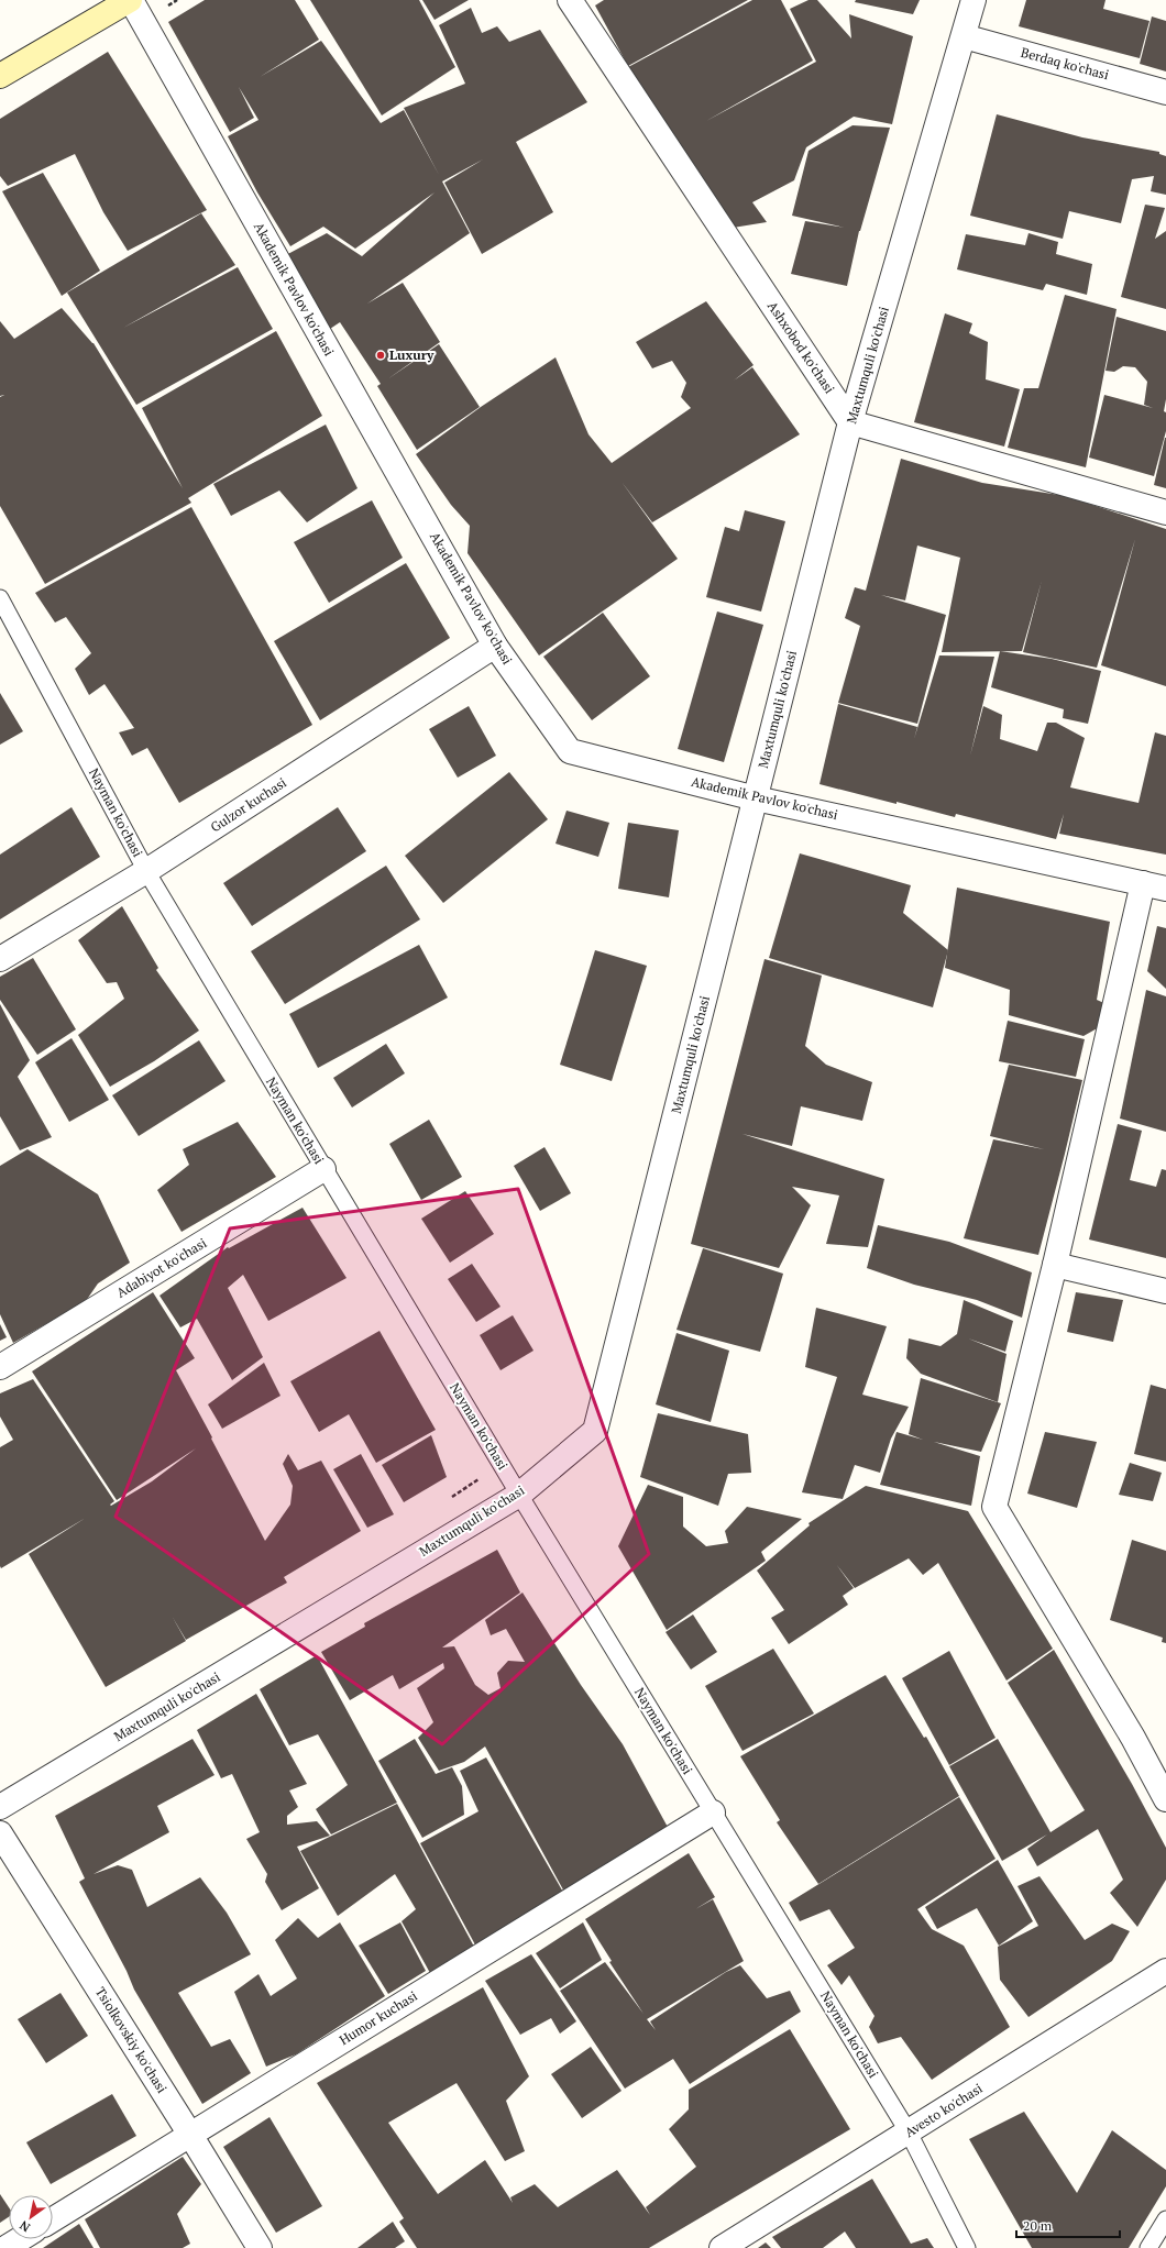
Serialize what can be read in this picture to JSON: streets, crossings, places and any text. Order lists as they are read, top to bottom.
{
  "streets": {
    "street": [
      "Berdaq ko'chasi",
      "Akademik Pavlov ko'chasi",
      "Ashxobod ko'chasi",
      "Maxtumquli ko'chasi",
      "Gulzor kuchasi",
      "Adabiyot ko'chasi",
      "Humor kuchasi",
      "Tsiolkovskiy ko'chasi",
      "Avesto ko'chasi"
    ],
    "lane": ["Nayman ko'chasi"]
  },
  "crossings": [
    ["Berdaq ko'chasi", "Maxtumquli ko'chasi"],
    ["Akademik Pavlov ko'chasi", "Maxtumquli ko'chasi"],
    ["Akademik Pavlov ko'chasi", "Gulzor kuchasi"],
    ["Ashxobod ko'chasi", "Maxtumquli ko'chasi"],
    ["Maxtumquli ko'chasi", "Nayman ko'chasi"],
    ["Gulzor kuchasi", "Nayman ko'chasi"],
    ["Nayman ko'chasi", "Adabiyot ko'chasi"],
    ["Nayman ko'chasi", "Humor kuchasi"],
    ["Nayman ko'chasi", "Avesto ko'chasi"],
    ["Humor kuchasi", "Tsiolkovskiy ko'chasi"]
  ],
  "places": ["Luxury"],
  "scale_bar": "20 m",
  "north": "bottom left"
}
